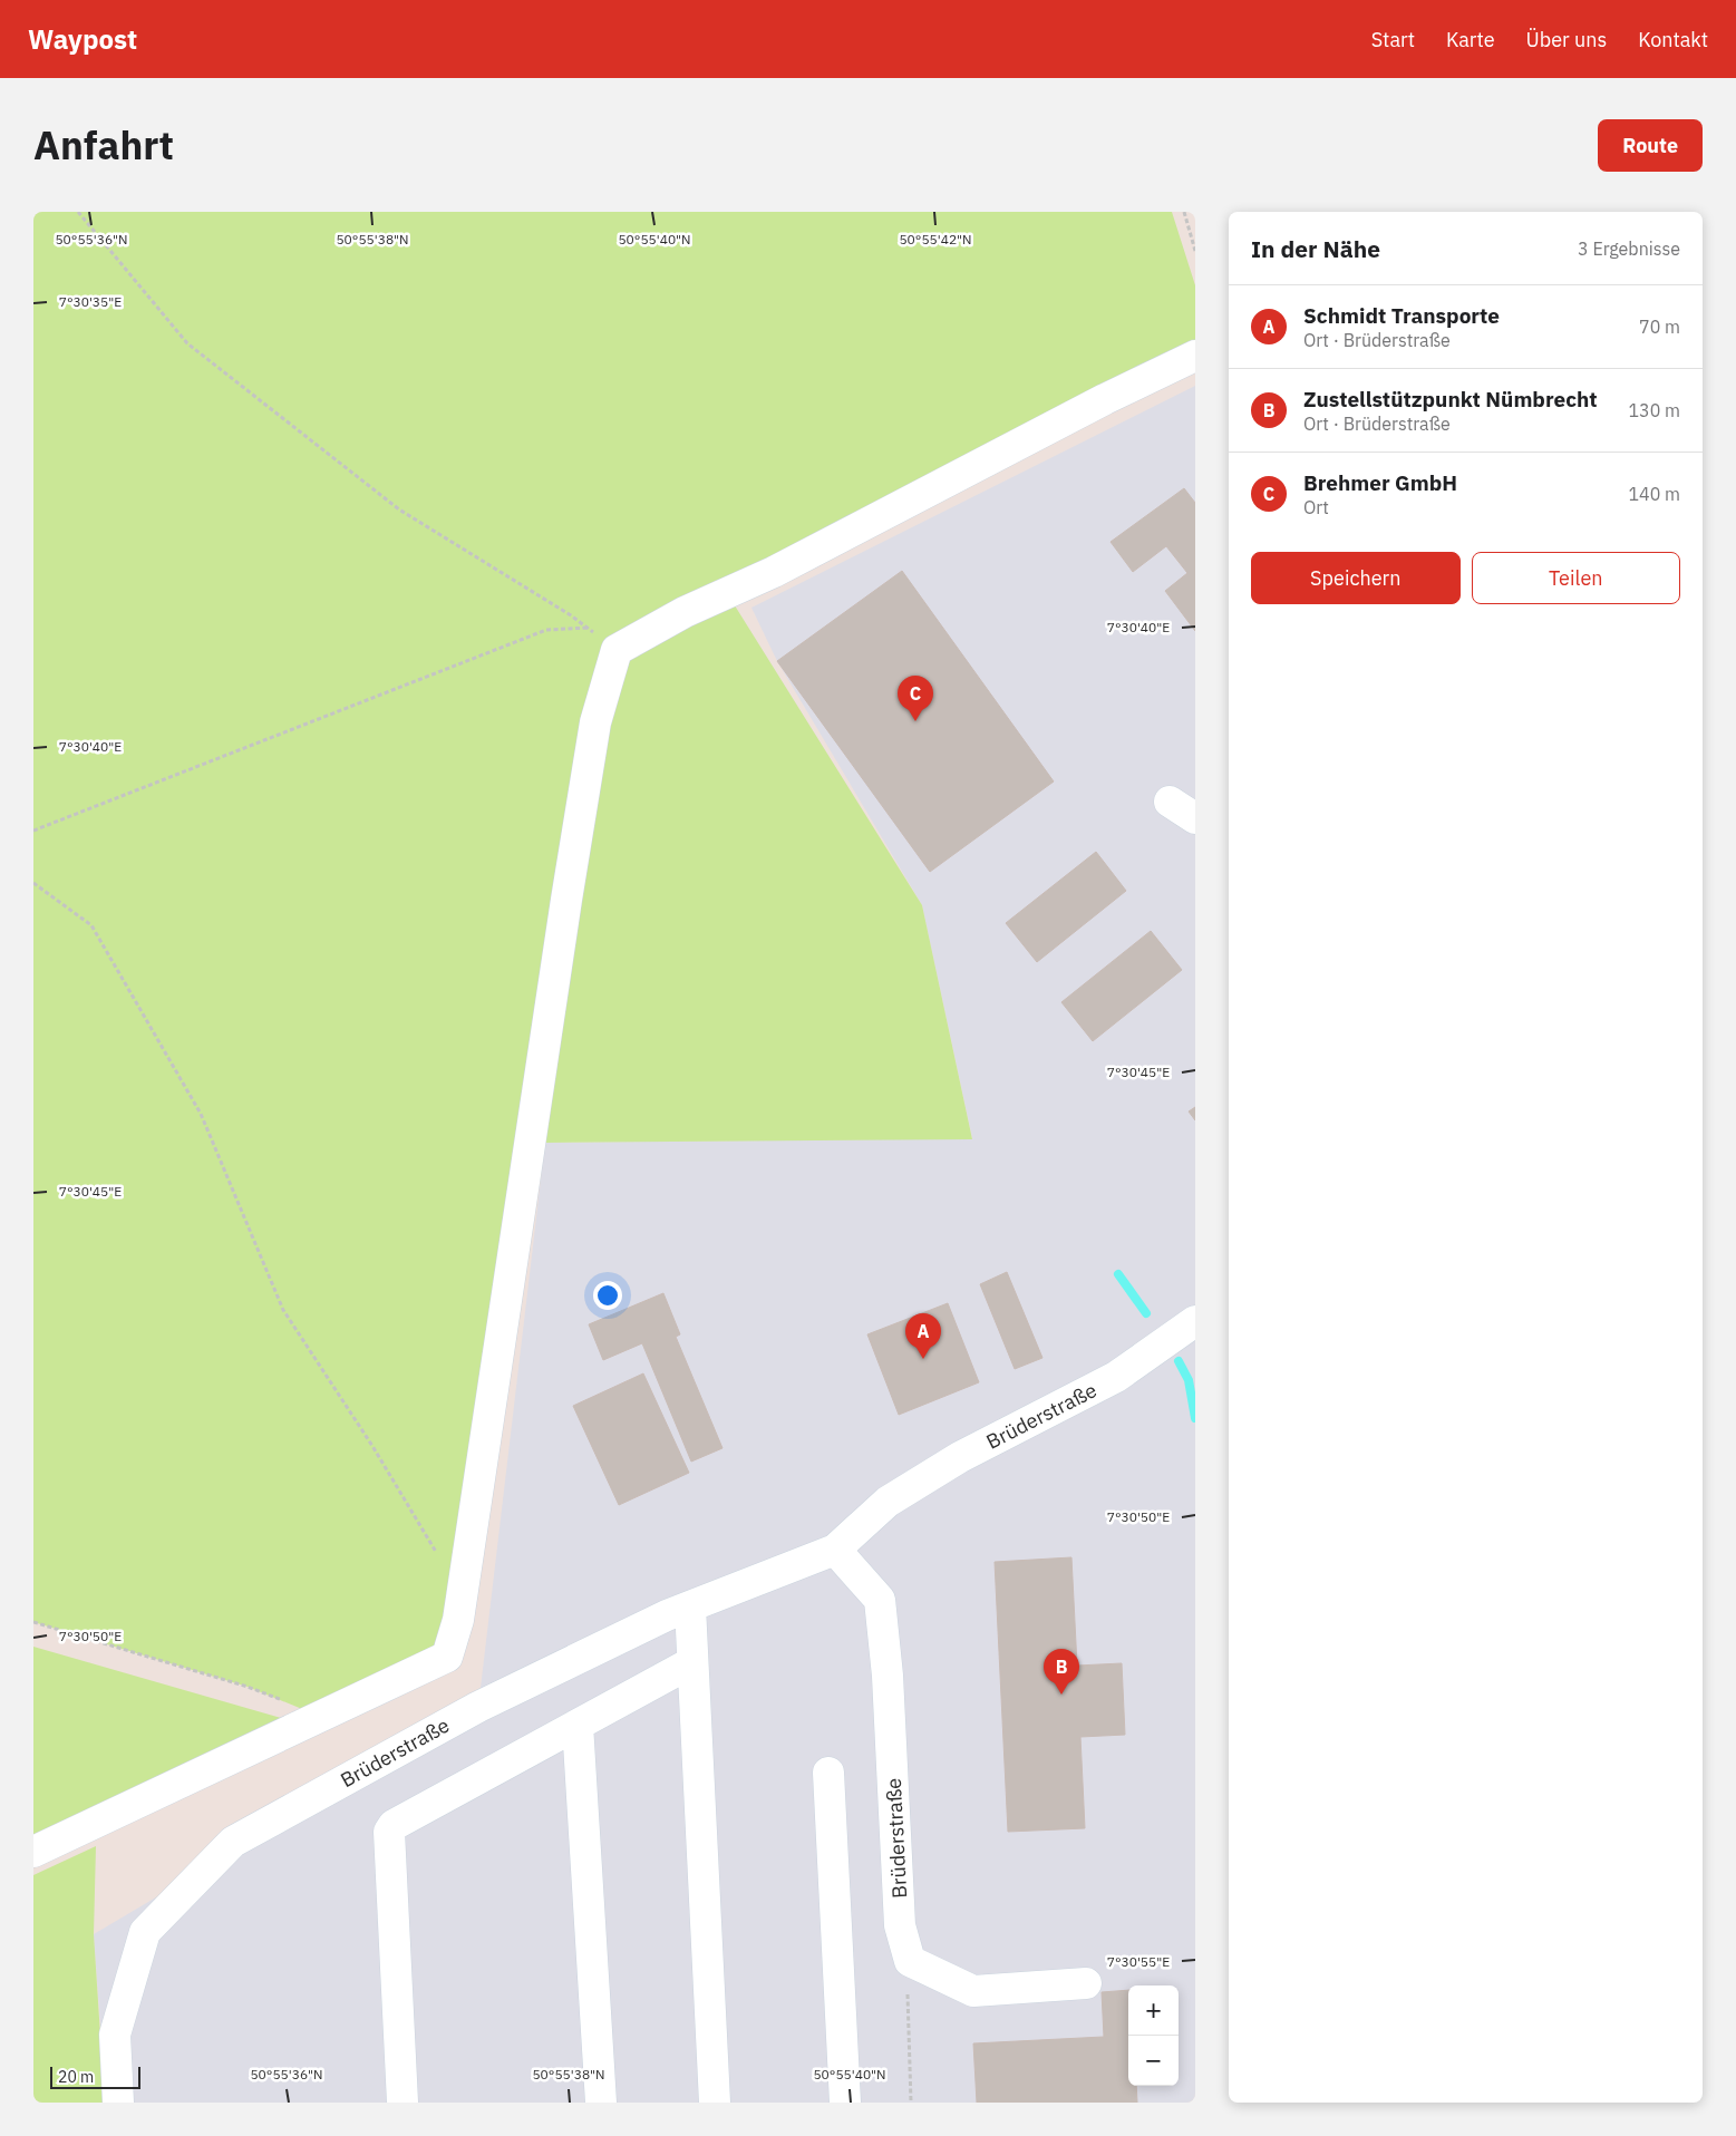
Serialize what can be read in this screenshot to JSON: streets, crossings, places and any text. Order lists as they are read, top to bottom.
{
  "streets": {
    "street": ["Brüderstraße"]
  },
  "scale_bar": "20 m",
  "page": {
    "header": "Waypost",
    "nav": [
      "Start",
      "Karte",
      "Über uns",
      "Kontakt"
    ],
    "title": "Anfahrt",
    "buttons": [
      "Route",
      ["Speichern", "Teilen"]
    ],
    "heading": ["In der Nähe", "3 Ergebnisse"],
    "list": [
      {
        "mark": "A",
        "name": "Schmidt Transporte",
        "note": "Ort · Brüderstraße",
        "value": "70 m"
      },
      {
        "mark": "B",
        "name": "Zustellstützpunkt Nümbrecht",
        "note": "Ort · Brüderstraße",
        "value": "130 m"
      },
      {
        "mark": "C",
        "name": "Brehmer GmbH",
        "note": "Ort",
        "value": "140 m"
      }
    ],
    "pins": ["C", "A", "B"],
    "map_buttons": ["+", "−"],
    "scale": "20 m"
  },
  "coordinates": [
    "50°55'36\"N",
    "50°55'38\"N",
    "50°55'40\"N",
    "50°55'42\"N",
    "7°30'35\"E",
    "7°30'40\"E",
    "7°30'45\"E",
    "7°30'50\"E",
    "7°30'55\"E"
  ]
}
